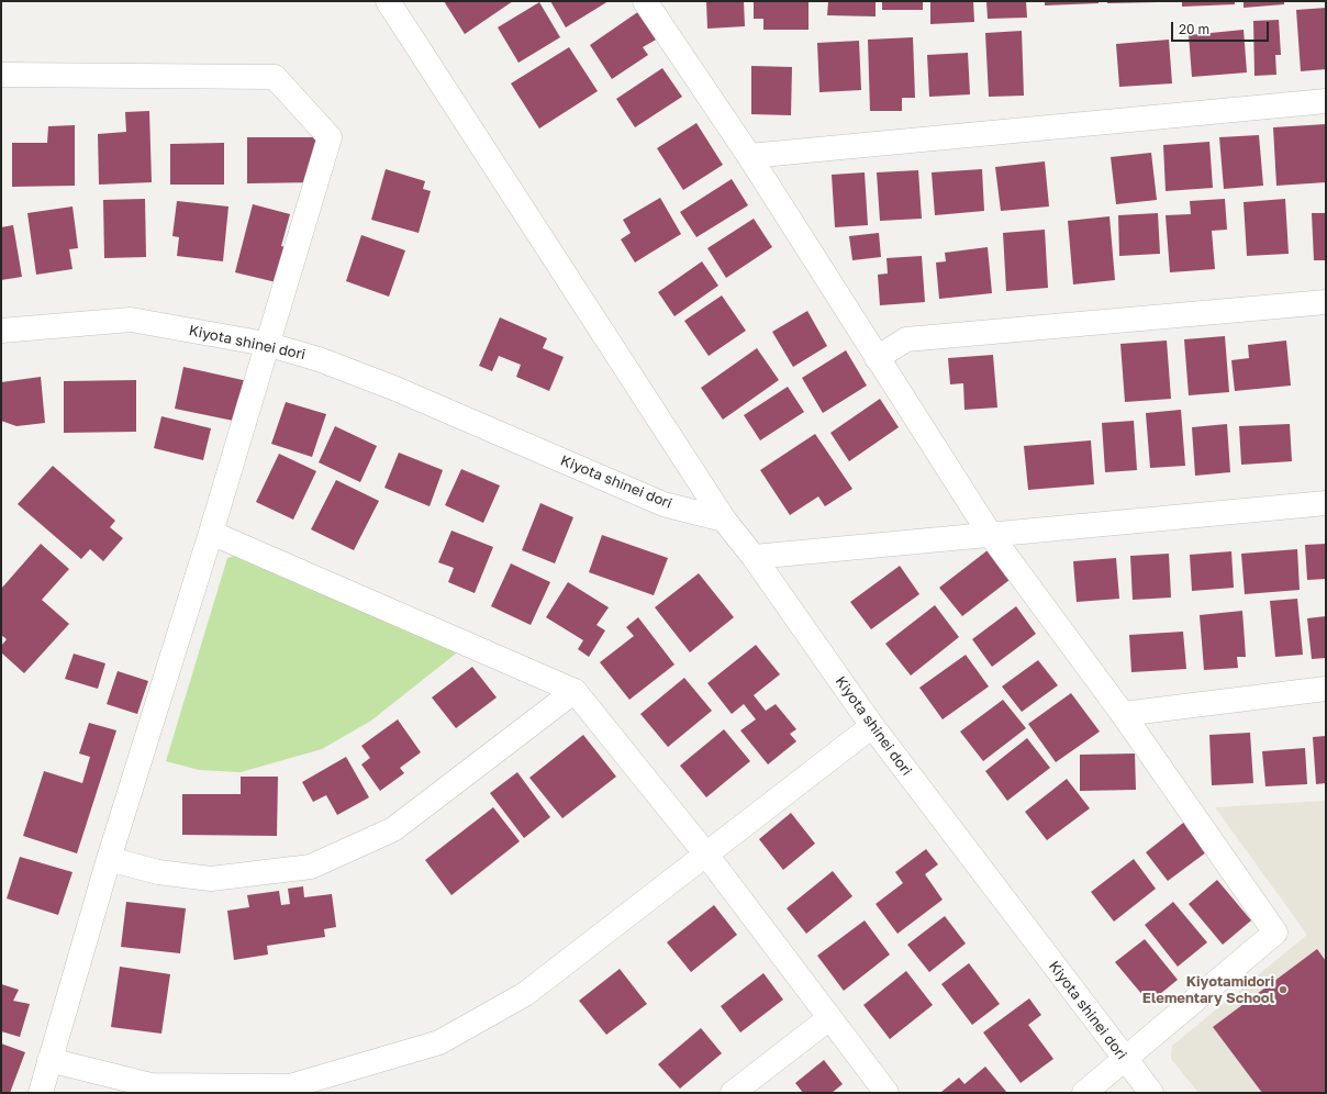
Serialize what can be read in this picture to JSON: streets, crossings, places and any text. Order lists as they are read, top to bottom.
{
  "streets": {
    "street": ["Kiyota shinei dori"]
  },
  "places": ["Kiyotamidori Elementary School"],
  "scale_bar": "20 m"
}
